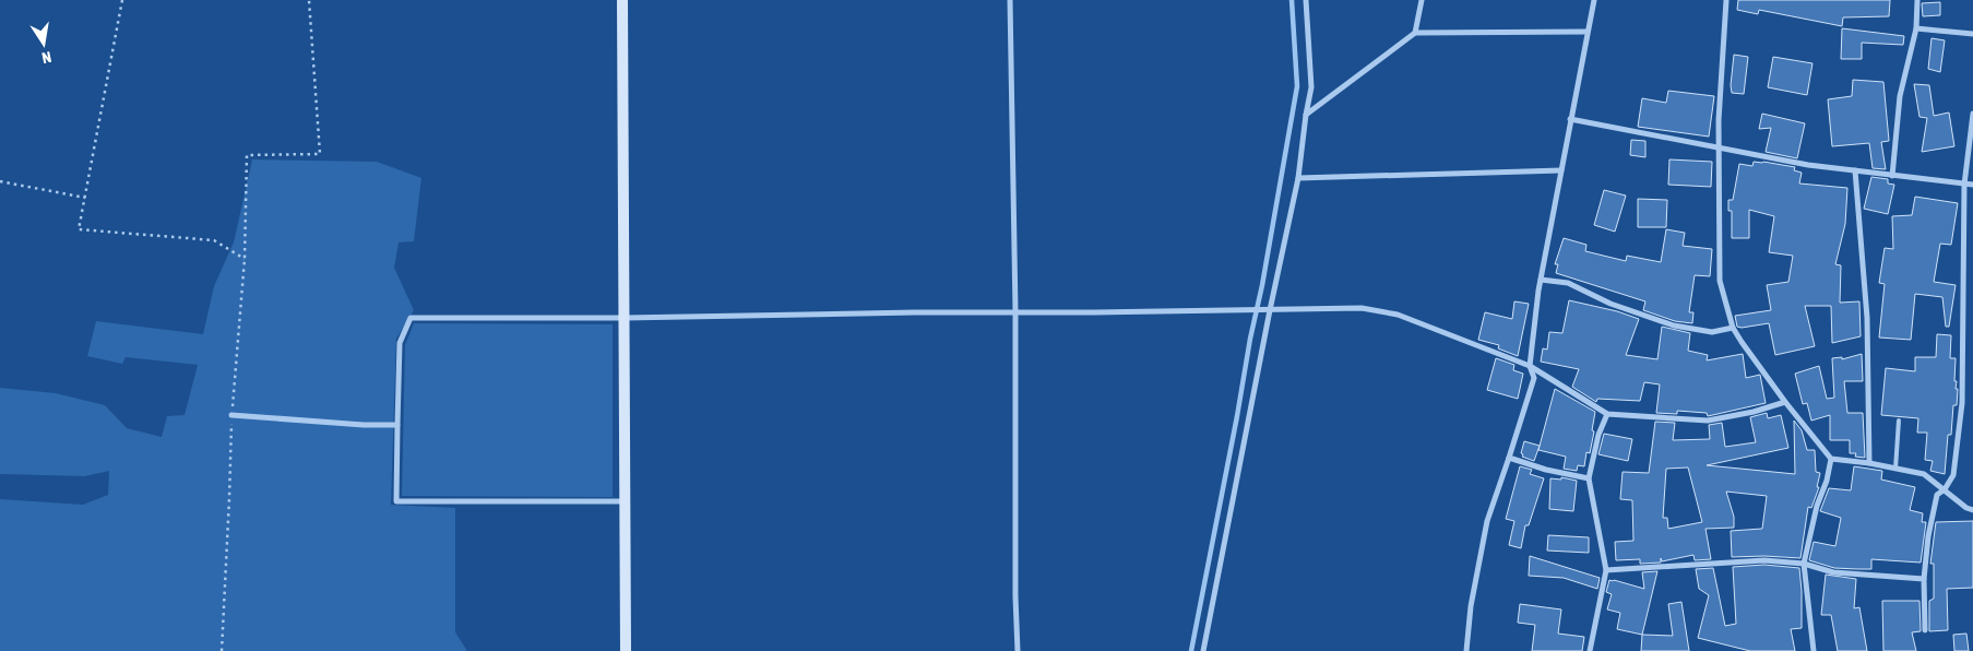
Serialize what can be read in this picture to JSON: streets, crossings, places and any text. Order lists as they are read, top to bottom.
{
  "north": "bottom"
}
